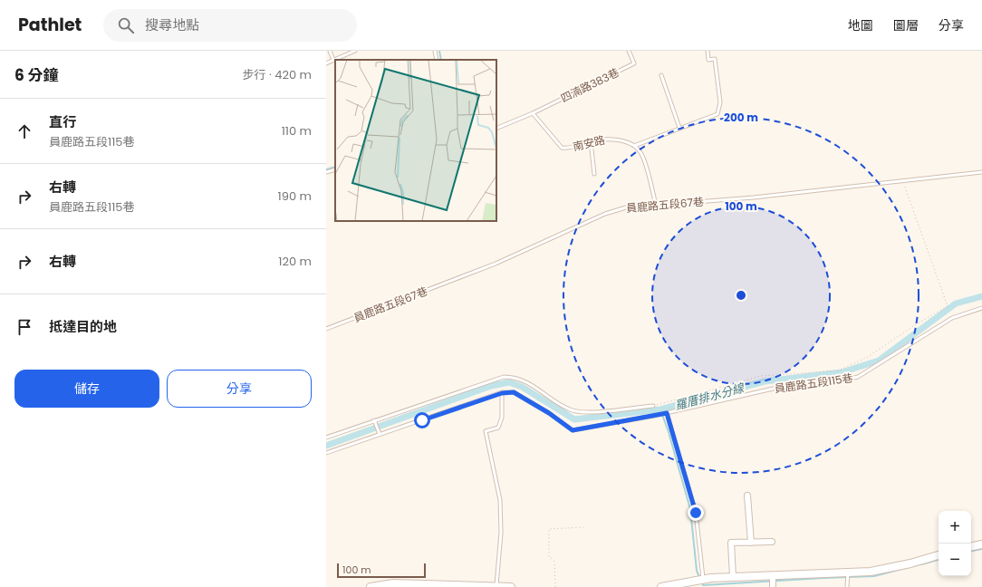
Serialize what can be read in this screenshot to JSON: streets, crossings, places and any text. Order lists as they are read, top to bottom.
{
  "streets": {
    "lane": [
      "四湳路383巷",
      "南安路",
      "員鹿路五段67巷",
      "員鹿路五段115巷"
    ]
  },
  "crossings": [
    ["四湳路383巷", "南安路"]
  ],
  "water": ["羅厝排水分線"],
  "scale_bar": "100 m",
  "page": {
    "header": "Pathlet",
    "search": "搜尋地點",
    "nav": ["地圖", "圖層", "分享"],
    "heading": ["6 分鐘", "步行 · 420 m"],
    "list": [
      ["直行", "員鹿路五段115巷", "110 m"],
      ["右轉", "員鹿路五段115巷", "190 m"],
      ["右轉", "120 m"],
      "抵達目的地"
    ],
    "buttons": ["儲存", "分享"],
    "map_buttons": ["+", "−"],
    "scale": "100 m"
  },
  "rings": ["200 m", "100 m"]
}
